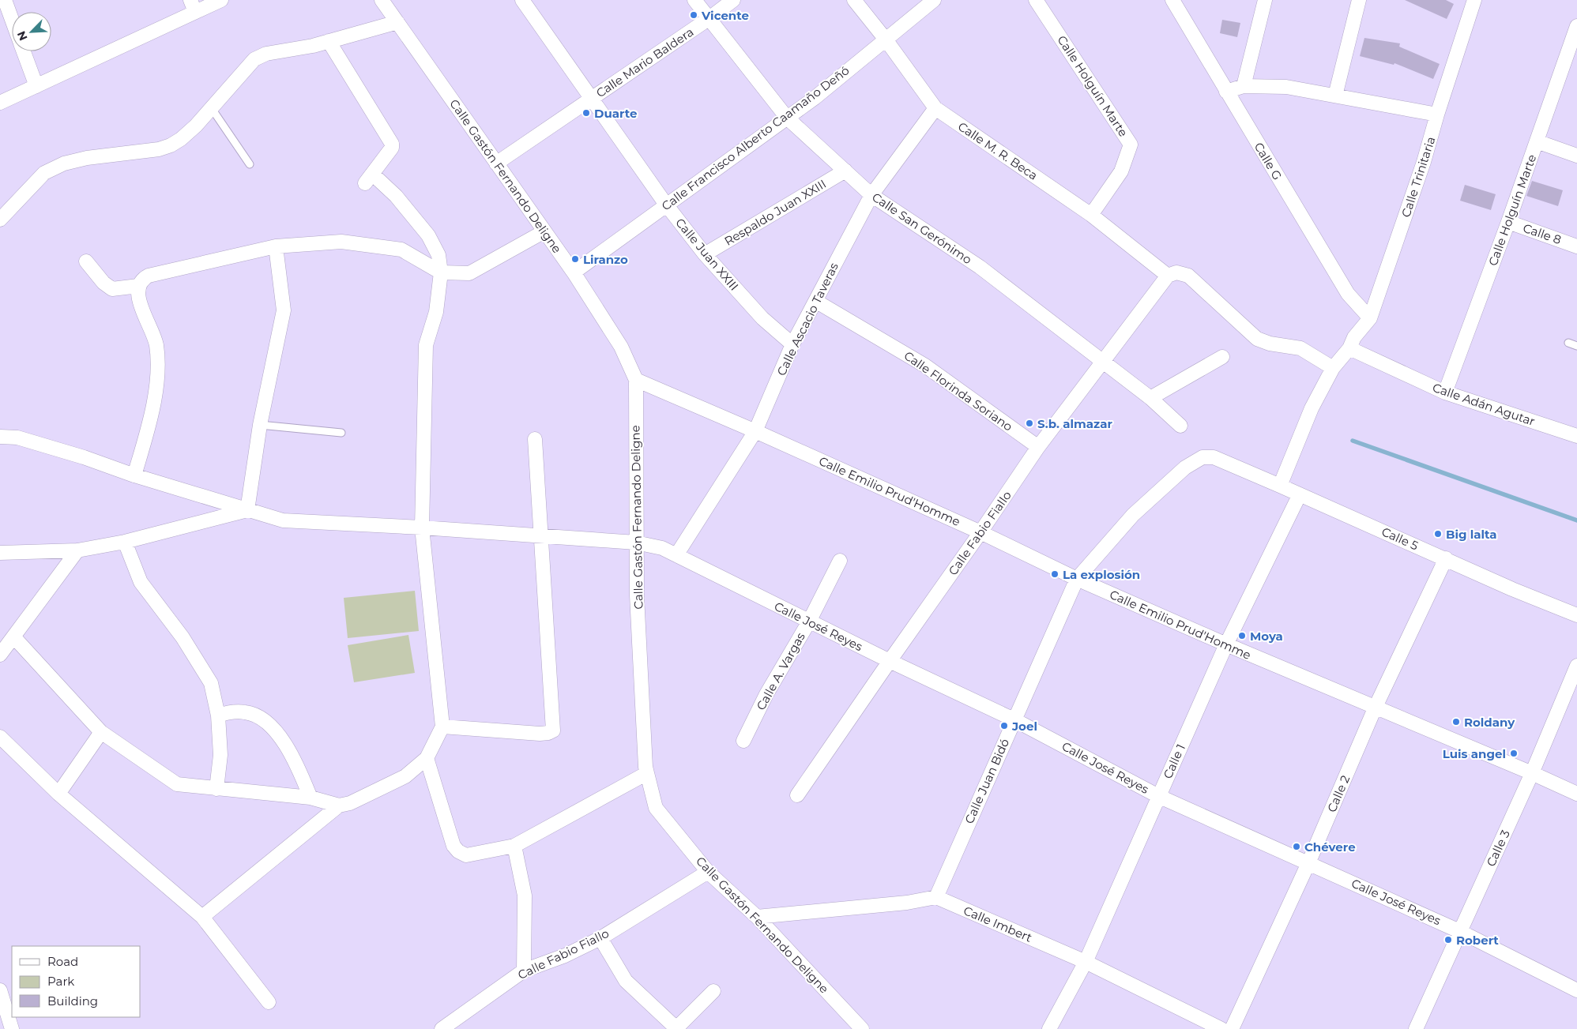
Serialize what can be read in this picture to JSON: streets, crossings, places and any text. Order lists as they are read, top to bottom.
{
  "streets": {
    "street": [
      "Calle Mario Baldera",
      "Calle Holguín Marte",
      "Calle Francisco Alberto Caamaño Deñó",
      "Calle M. R. Beca",
      "Calle G",
      "Calle Gastón Fernando Deligne",
      "Calle Trinitaria",
      "Respaldo Juan XXIII",
      "Calle San Gerónimo",
      "Calle 8",
      "Calle Juan XXIII",
      "Calle Ascacio Taveras",
      "Calle Florinda Soriano",
      "Calle Adán Agutar",
      "Calle Emilio Prud'Homme",
      "Calle Fabio Fiallo",
      "Calle 5",
      "Calle José Reyes",
      "Calle A. Vargas",
      "Calle 1",
      "Calle Juan Bidó",
      "Calle 2",
      "Calle 3",
      "Calle Imbert"
    ]
  },
  "crossings": [
    ["Calle Mario Baldera", "Calle Gastón Fernando Deligne"],
    ["Calle Mario Baldera", "Calle San Gerónimo"],
    ["Calle Mario Baldera", "Calle Juan XXIII"],
    ["Calle Holguín Marte", "Calle M. R. Beca"],
    ["Calle Holguín Marte", "Calle 8"],
    ["Calle Holguín Marte", "Calle Adán Agutar"],
    ["Calle Francisco Alberto Caamaño Deñó", "Calle M. R. Beca"],
    ["Calle Francisco Alberto Caamaño Deñó", "Calle Gastón Fernando Deligne"],
    ["Calle Francisco Alberto Caamaño Deñó", "Calle San Gerónimo"],
    ["Calle Francisco Alberto Caamaño Deñó", "Calle Juan XXIII"],
    ["Calle M. R. Beca", "Calle Ascacio Taveras"],
    ["Calle M. R. Beca", "Calle Fabio Fiallo"],
    ["Calle G", "Calle Trinitaria"],
    ["Calle Gastón Fernando Deligne", "Calle Emilio Prud'Homme"],
    ["Calle Gastón Fernando Deligne", "Calle Fabio Fiallo"],
    ["Calle Gastón Fernando Deligne", "Calle José Reyes"],
    ["Calle Trinitaria", "Calle Adán Agutar"],
    ["Calle Trinitaria", "Calle 5"],
    ["Respaldo Juan XXIII", "Calle San Gerónimo"],
    ["Respaldo Juan XXIII", "Calle Juan XXIII"],
    ["Calle San Gerónimo", "Calle Ascacio Taveras"],
    ["Calle San Gerónimo", "Calle Fabio Fiallo"],
    ["Calle Juan XXIII", "Calle Ascacio Taveras"],
    ["Calle Ascacio Taveras", "Calle Florinda Soriano"],
    ["Calle Ascacio Taveras", "Calle Emilio Prud'Homme"],
    ["Calle Ascacio Taveras", "Calle José Reyes"],
    ["Calle Florinda Soriano", "Calle Fabio Fiallo"],
    ["Calle Emilio Prud'Homme", "Calle Fabio Fiallo"],
    ["Calle Emilio Prud'Homme", "Calle 5"],
    ["Calle Emilio Prud'Homme", "Calle 1"],
    ["Calle Emilio Prud'Homme", "Calle Juan Bidó"],
    ["Calle Emilio Prud'Homme", "Calle 2"],
    ["Calle Emilio Prud'Homme", "Calle 3"],
    ["Calle Fabio Fiallo", "Calle José Reyes"],
    ["Calle 5", "Calle 1"],
    ["Calle 5", "Calle Juan Bidó"],
    ["Calle 5", "Calle 2"],
    ["Calle José Reyes", "Calle A. Vargas"],
    ["Calle José Reyes", "Calle 1"],
    ["Calle José Reyes", "Calle Juan Bidó"],
    ["Calle José Reyes", "Calle 2"],
    ["Calle José Reyes", "Calle 3"],
    ["Calle 1", "Calle Imbert"],
    ["Calle Juan Bidó", "Calle Imbert"]
  ],
  "places": [
    "Vicente",
    "Duarte",
    "Liranzo",
    "S.b. almazar",
    "Big lalta",
    "La explosión",
    "Moya",
    "Roldany",
    "Joel",
    "Luis angel",
    "Chévere",
    "Robert"
  ],
  "legend": ["Road", "Park", "Building"],
  "north": "bottom left"
}
